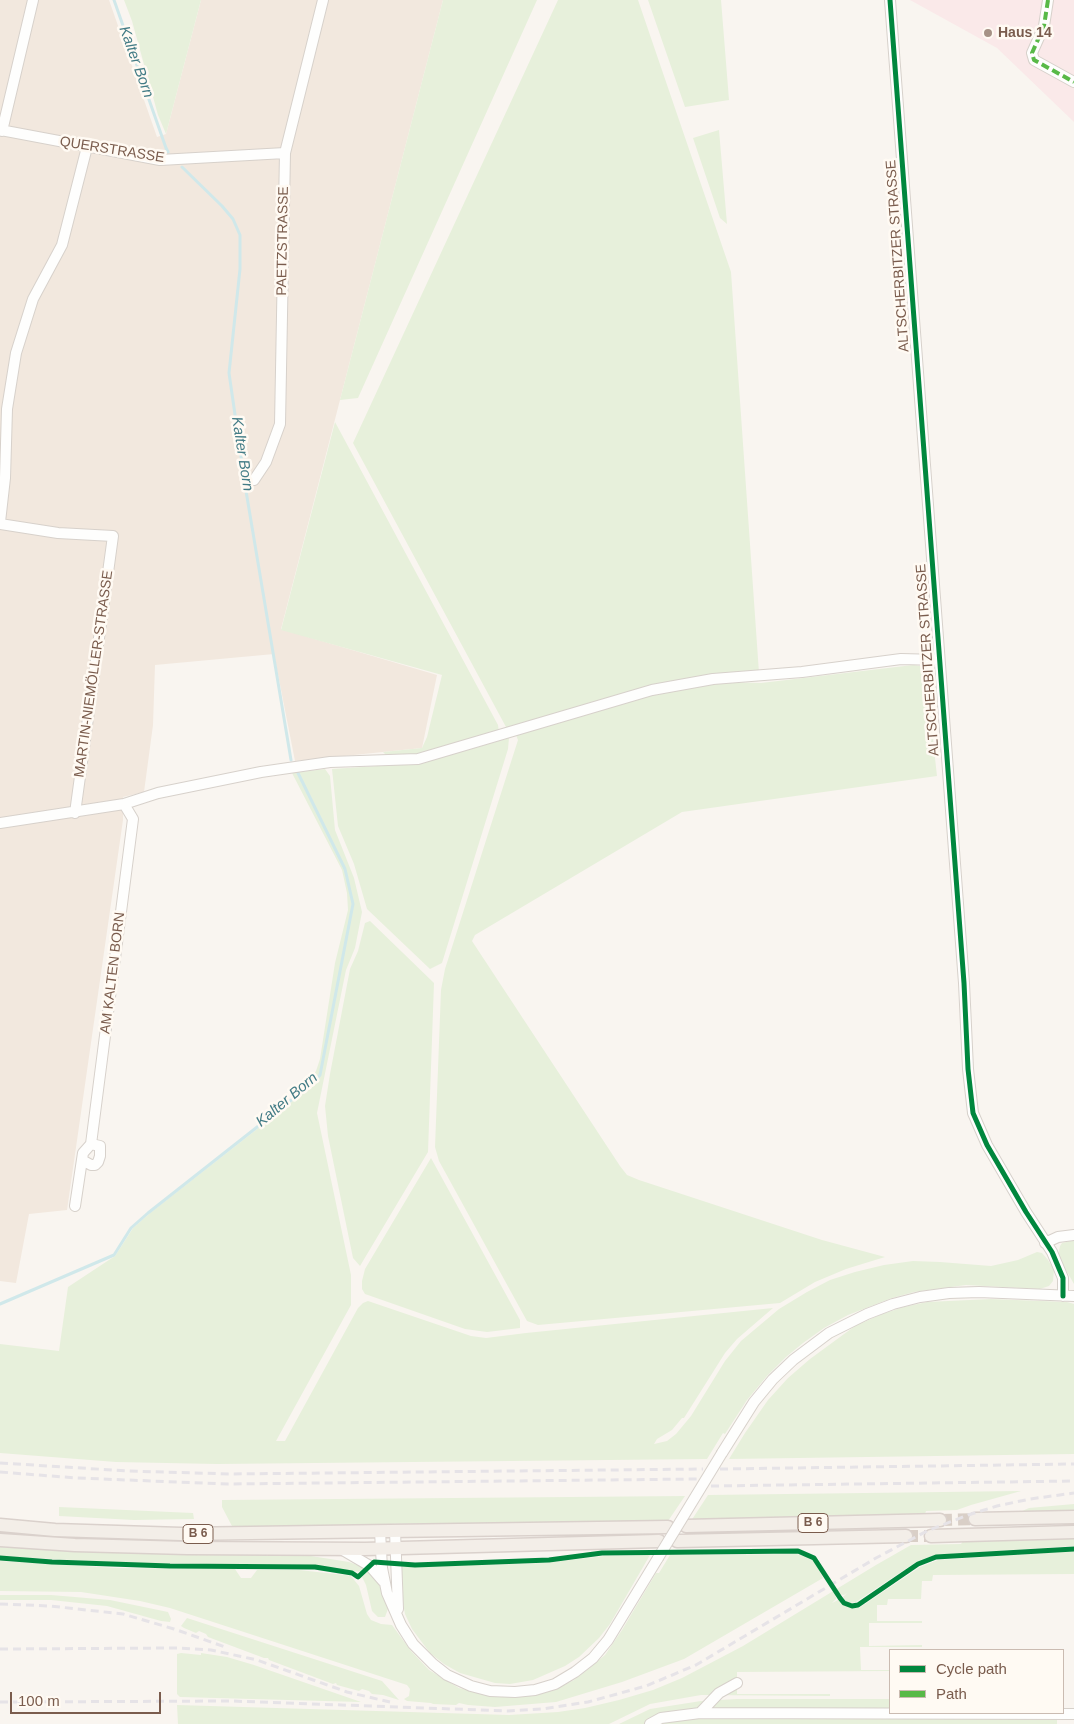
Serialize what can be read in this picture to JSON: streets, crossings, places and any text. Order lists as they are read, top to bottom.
{
  "streets": {
    "main road": ["B 6"],
    "street": [
      "QUERSTRASSE",
      "PAETZSTRASSE",
      "ALTSCHERBITZER STRASSE",
      "MARTIN-NIEMÖLLER-STRASSE",
      "AM KALTEN BORN"
    ]
  },
  "crossings": [
    ["QUERSTRASSE", "PAETZSTRASSE"]
  ],
  "water": ["Kalter Born"],
  "places": ["Haus 14"],
  "legend": ["Cycle path", "Path"],
  "scale_bar": "100 m"
}
